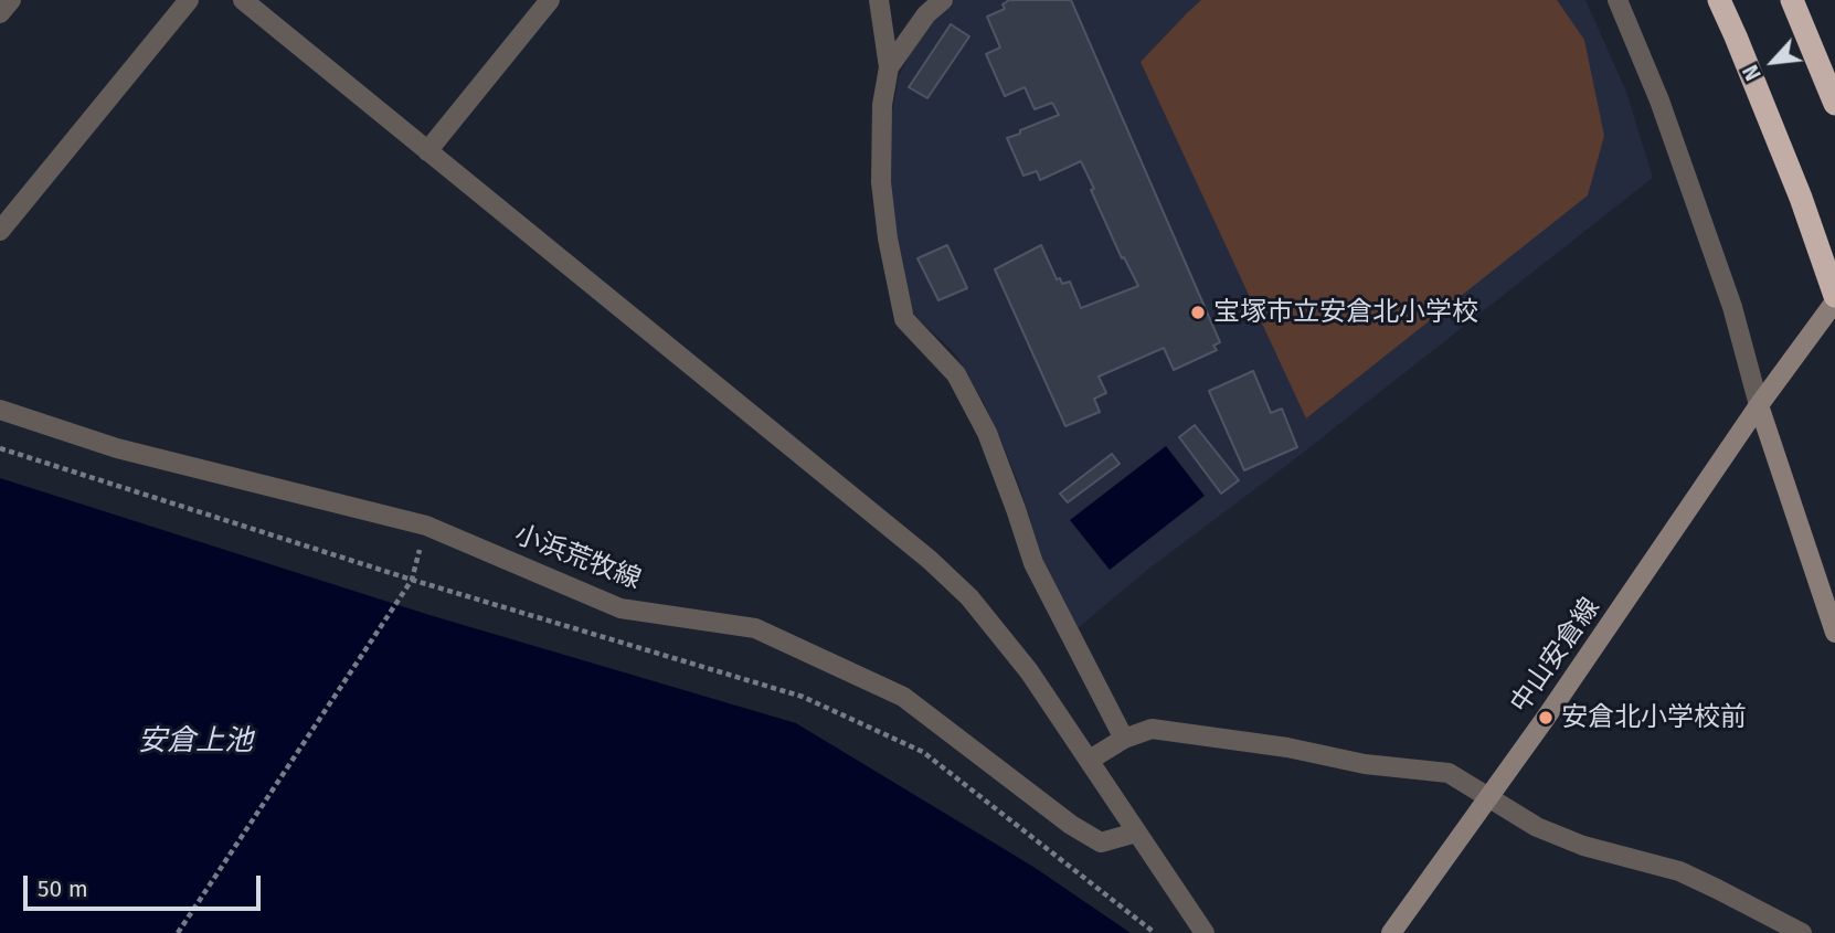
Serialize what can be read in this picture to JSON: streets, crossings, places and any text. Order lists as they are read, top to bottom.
{
  "streets": {
    "street": ["小浜荒牧線", "中山安倉線"]
  },
  "water": ["安倉上池"],
  "places": ["宝塚市立安倉北小学校", "安倉北小学校前"],
  "scale_bar": "50 m",
  "north": "bottom left"
}
